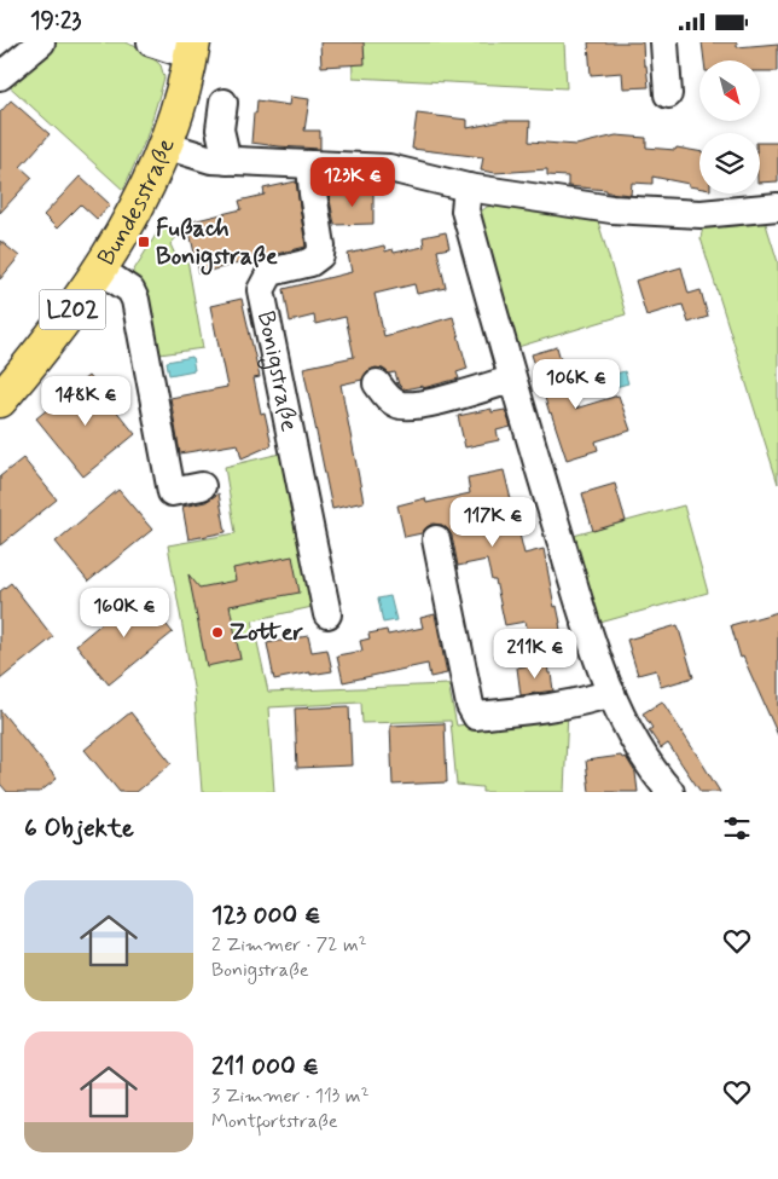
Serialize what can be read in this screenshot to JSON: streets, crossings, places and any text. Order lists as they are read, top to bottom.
{
  "streets": {
    "main road": ["Bundesstraße", "L202"],
    "street": ["Bonigstraße"]
  },
  "places": {
    "transit": ["Fußach Bonigstraße"],
    "other": ["Zotter"]
  },
  "north": "bottom right",
  "page": {
    "status": "19:23",
    "price": [
      "123K €",
      "106K €",
      "148K €",
      "117K €",
      "160K €",
      "211K €"
    ],
    "heading": "6 Objekte",
    "list": [
      {
        "name": "123 000 €",
        "note": "2 Zimmer · 72 m² · Bonigstraße"
      },
      {
        "name": "211 000 €",
        "note": "3 Zimmer · 113 m² · Montfortstraße"
      }
    ]
  }
}
